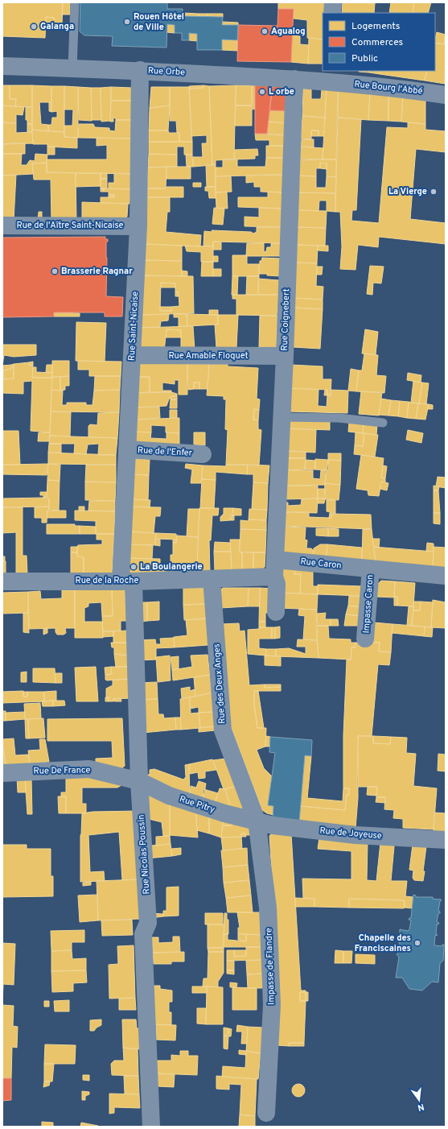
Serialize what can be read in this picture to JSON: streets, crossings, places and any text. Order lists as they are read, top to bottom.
{
  "streets": {
    "street": [
      "Rue Orbe",
      "Rue Bourg l'Abbé",
      "Rue de l'Aître Saint-Nicaise",
      "Rue Coignebert",
      "Rue Saint-Nicaise",
      "Rue Amable Floquet",
      "Rue de l'Enfer",
      "Rue Caron",
      "Rue de la Roche",
      "Impasse Caron",
      "Rue des Deux Anges",
      "Rue De France",
      "Rue Pitry",
      "Rue de Joyeuse",
      "Rue Nicolas Poussin",
      "Impasse de Flandre"
    ]
  },
  "crossings": [
    ["Rue Orbe", "Rue Bourg l'Abbé"],
    ["Rue Orbe", "Rue Coignebert"],
    ["Rue Orbe", "Rue Saint-Nicaise"],
    ["Rue de l'Aître Saint-Nicaise", "Rue Saint-Nicaise"],
    ["Rue Coignebert", "Rue Amable Floquet"],
    ["Rue Coignebert", "Rue Caron"],
    ["Rue Saint-Nicaise", "Rue Amable Floquet"],
    ["Rue Saint-Nicaise", "Rue de l'Enfer"],
    ["Rue Saint-Nicaise", "Rue de la Roche"],
    ["Rue Saint-Nicaise", "Rue Nicolas Poussin"],
    ["Rue Caron", "Impasse Caron"],
    ["Rue de la Roche", "Rue des Deux Anges"],
    ["Rue de la Roche", "Rue Nicolas Poussin"],
    ["Rue des Deux Anges", "Rue Pitry"],
    ["Rue des Deux Anges", "Rue de Joyeuse"],
    ["Rue des Deux Anges", "Impasse de Flandre"],
    ["Rue De France", "Rue Pitry"],
    ["Rue De France", "Rue Nicolas Poussin"],
    ["Rue Pitry", "Rue de Joyeuse"],
    ["Rue Pitry", "Rue Nicolas Poussin"],
    ["Rue Pitry", "Impasse de Flandre"],
    ["Rue de Joyeuse", "Impasse de Flandre"]
  ],
  "places": [
    "Rouen Hôtel de Ville",
    "Galanga",
    "Agualog",
    "L orbe",
    "La Vierge",
    "Brasserie Ragnar",
    "La Boulangerie",
    "Chapelle des Franciscaines"
  ],
  "legend": ["Logements", "Commerces", "Public"],
  "north": "bottom"
}
